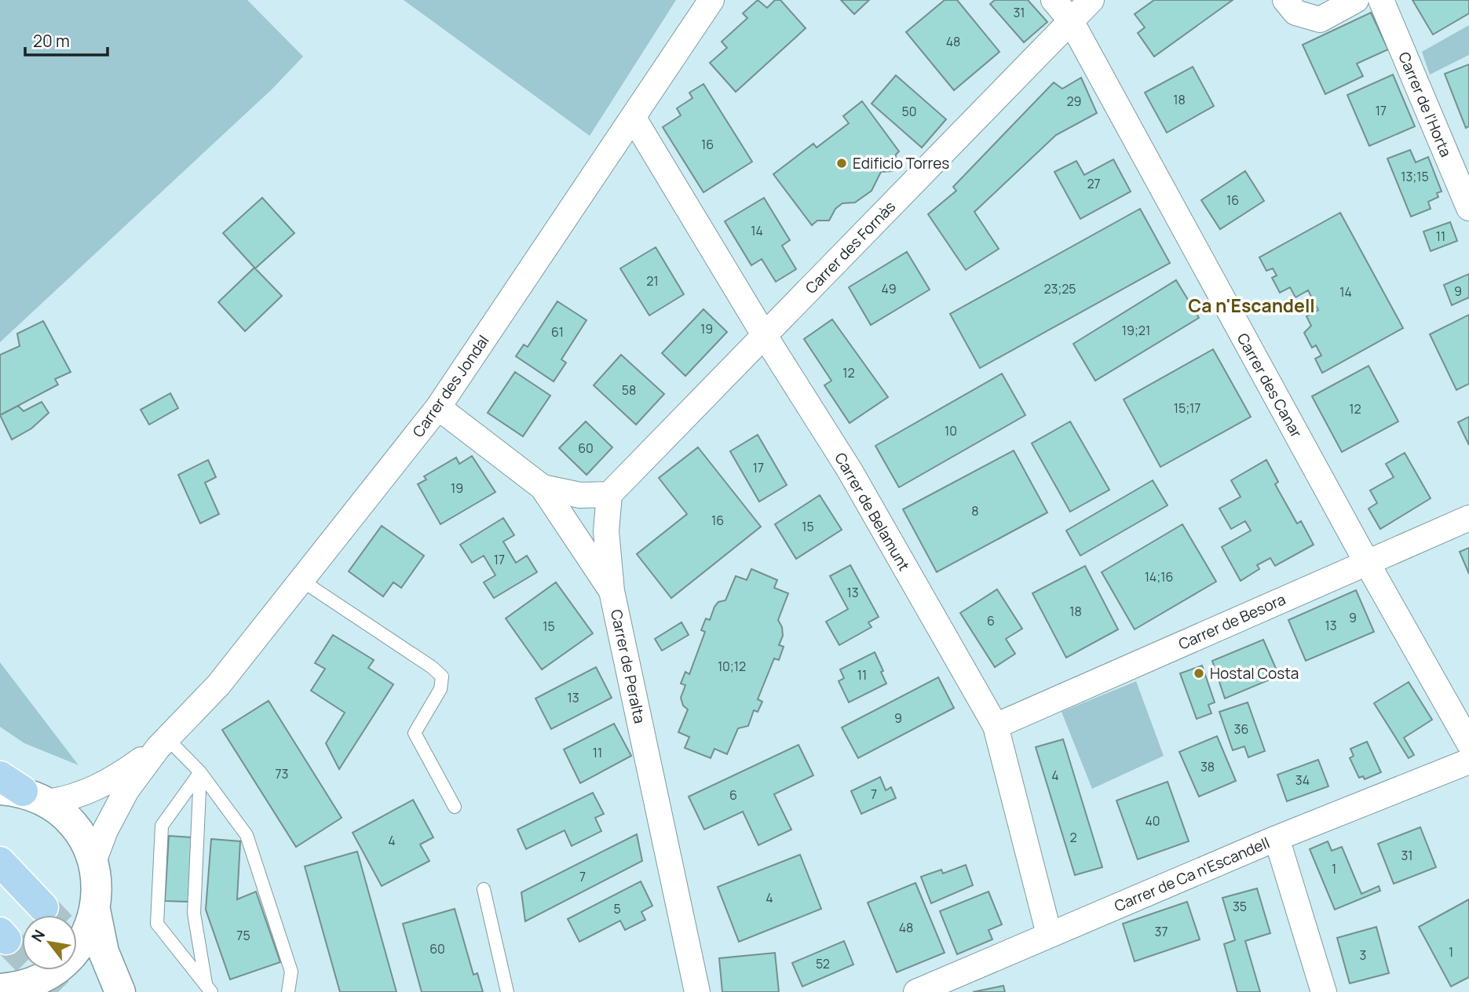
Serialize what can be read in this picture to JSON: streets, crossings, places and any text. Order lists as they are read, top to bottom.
{
  "streets": {
    "street": [
      "Carrer de l'Horta",
      "Carrer des Fornàs",
      "Carrer des Canar",
      "Carrer des Jondal",
      "Carrer de Belamunt",
      "Carrer de Besora",
      "Carrer de Peralta",
      "Carrer de Ca n'Escandell"
    ]
  },
  "crossings": [
    ["Carrer des Fornàs", "Carrer des Canar"],
    ["Carrer des Fornàs", "Carrer de Belamunt"],
    ["Carrer des Canar", "Carrer de Besora"],
    ["Carrer des Jondal", "Carrer de Belamunt"],
    ["Carrer des Jondal", "Carrer de Peralta"],
    ["Carrer de Belamunt", "Carrer de Besora"],
    ["Carrer de Belamunt", "Carrer de Ca n'Escandell"]
  ],
  "districts": ["Ca n'Escandell"],
  "places": ["Edificio Torres", "Hostal Costa"],
  "house_numbers": [
    "31",
    "48",
    "18",
    "29",
    "17",
    "50",
    "16",
    "13;15",
    "27",
    "16",
    "14",
    "11",
    "21",
    "49",
    "23;25",
    "9",
    "14",
    "19",
    "19;21",
    "61",
    "12",
    "58",
    "15;17",
    "12",
    "10",
    "60",
    "17",
    "19",
    "8",
    "16",
    "15",
    "17",
    "14;16",
    "13",
    "18",
    "9",
    "6",
    "13",
    "15",
    "10;12",
    "11",
    "13",
    "9",
    "36",
    "11",
    "38",
    "73",
    "4",
    "34",
    "7",
    "6",
    "40",
    "2",
    "4",
    "31",
    "1",
    "7",
    "4",
    "35",
    "5",
    "48",
    "37",
    "75",
    "60",
    "1",
    "3",
    "52"
  ],
  "scale_bar": "20 m",
  "north": "top left"
}
